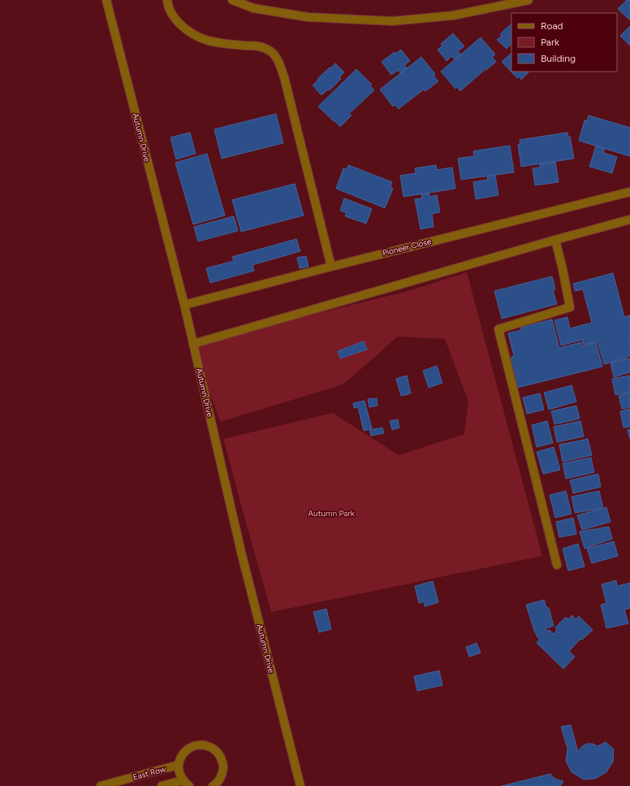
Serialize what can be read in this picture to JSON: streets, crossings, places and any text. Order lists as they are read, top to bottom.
{
  "streets": {
    "street": ["Autumn Drive", "Pioneer Close", "East Row"]
  },
  "crossings": [
    ["Autumn Drive", "Pioneer Close"]
  ],
  "parks": ["Autumn Park"],
  "legend": ["Road", "Park", "Building"]
}
